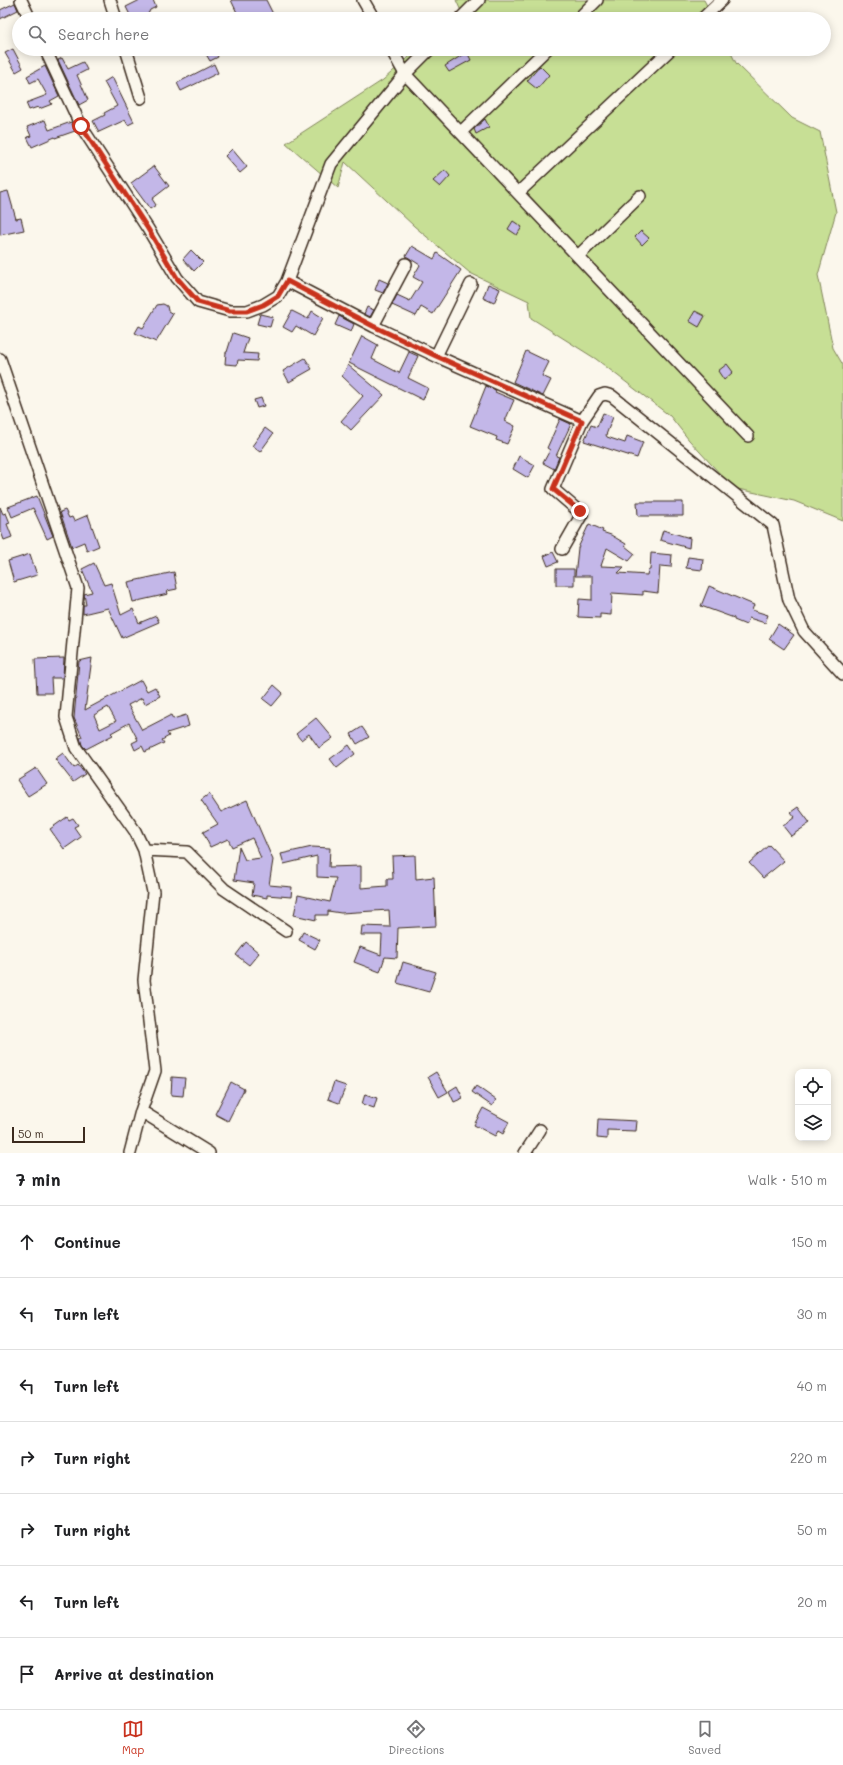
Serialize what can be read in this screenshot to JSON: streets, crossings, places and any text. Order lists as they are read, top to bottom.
{
  "scale_bar": "50 m",
  "page": {
    "search": "Search here",
    "scale": "50 m",
    "heading": ["7 min", "Walk · 510 m"],
    "list": [
      ["Continue", "150 m"],
      ["Turn left", "30 m"],
      ["Turn left", "40 m"],
      ["Turn right", "220 m"],
      ["Turn right", "50 m"],
      ["Turn left", "20 m"],
      "Arrive at destination"
    ],
    "nav": ["Map", "Directions", "Saved"]
  }
}
